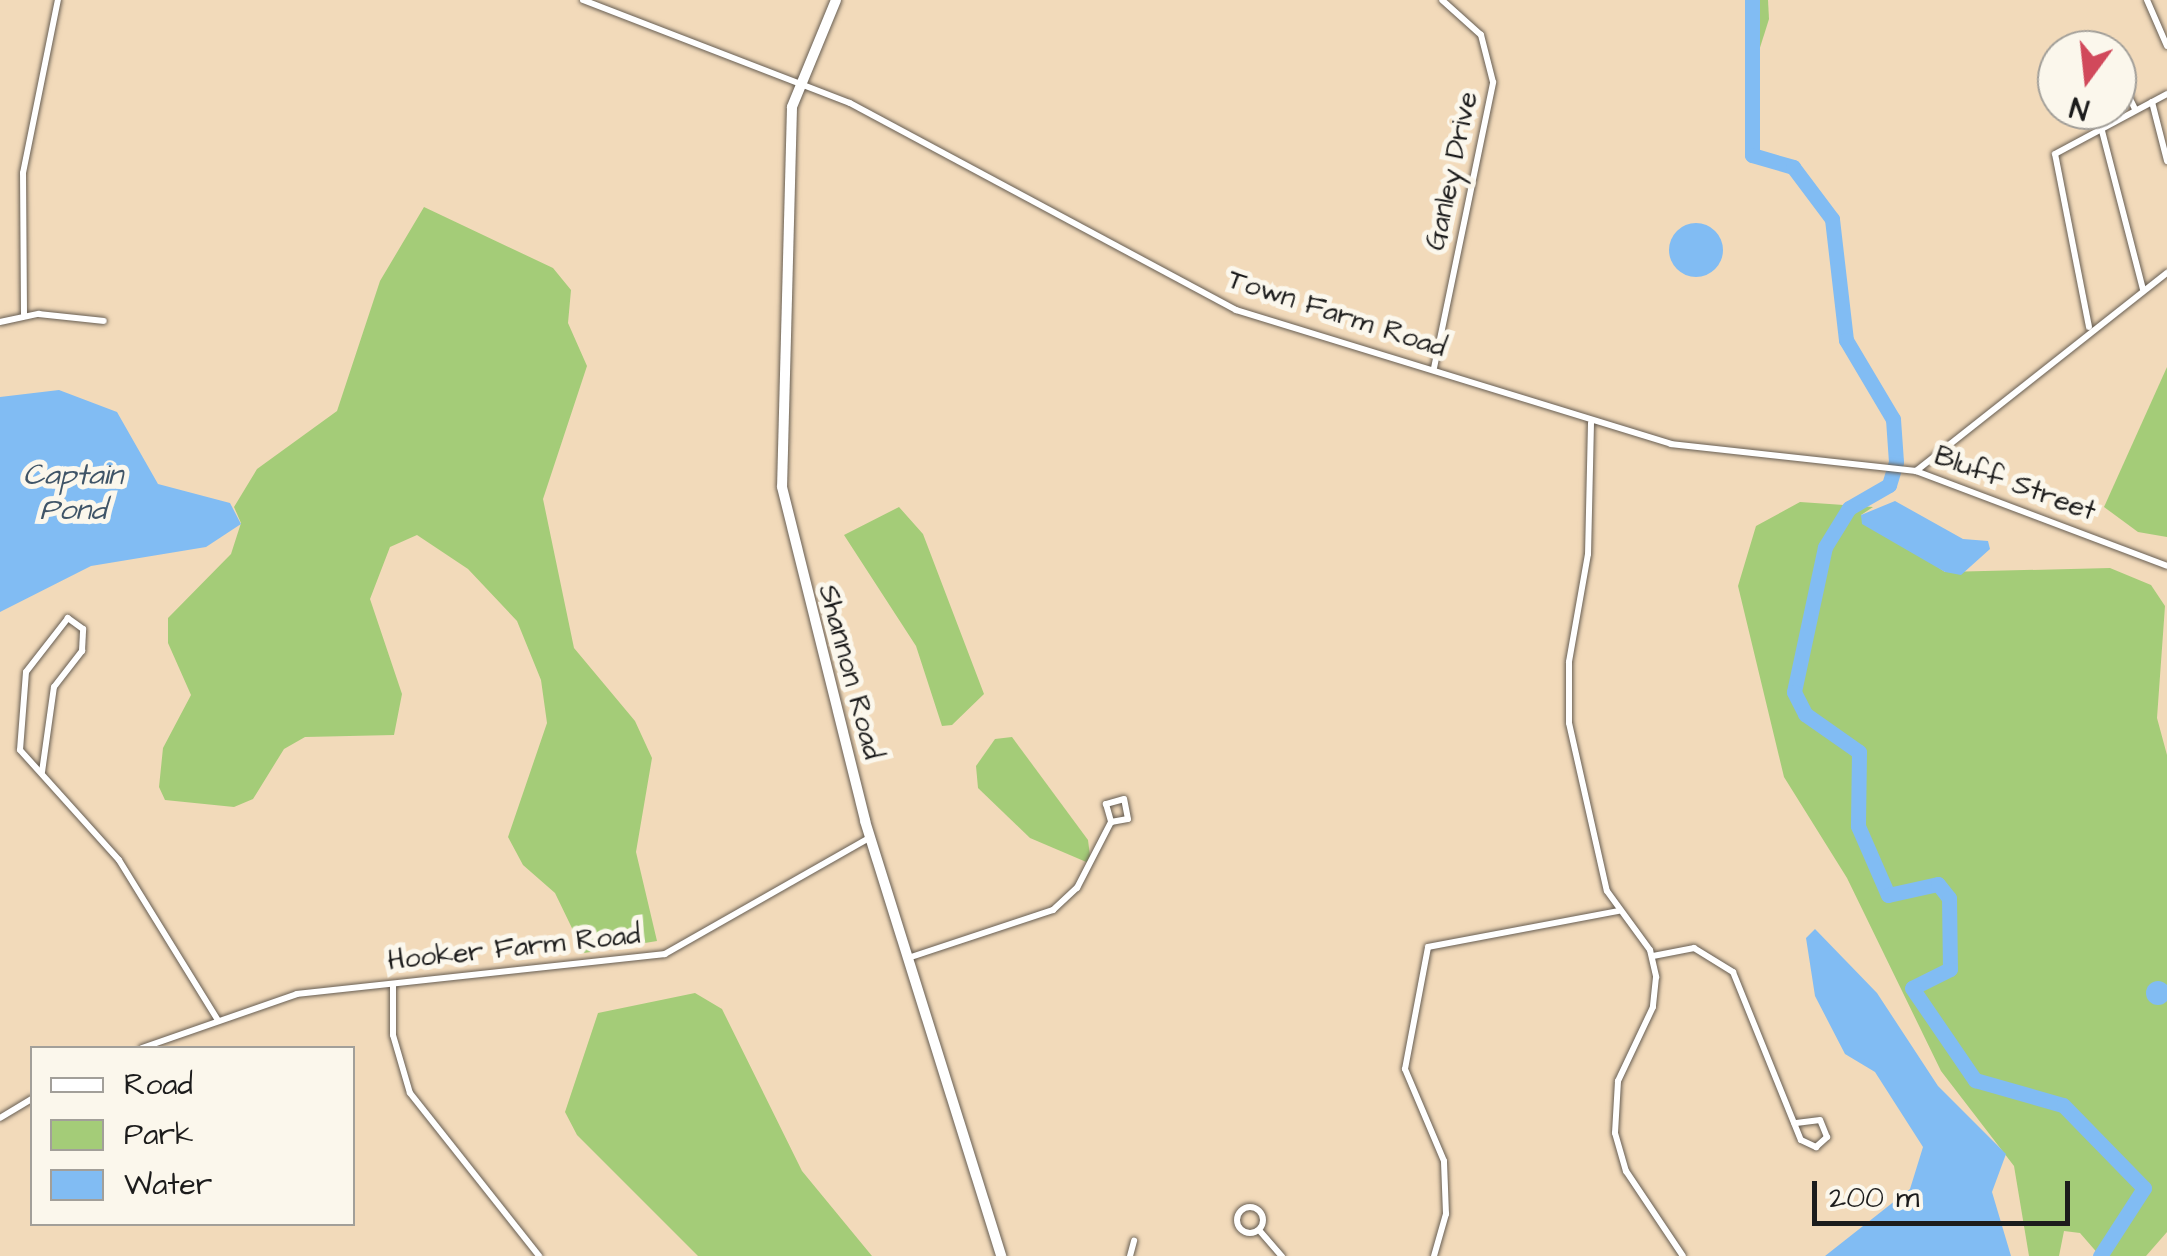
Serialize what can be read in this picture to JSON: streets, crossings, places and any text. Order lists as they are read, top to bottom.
{
  "streets": {
    "street": [
      "Ganley Drive",
      "Town Farm Road",
      "Bluff Street",
      "Shannon Road",
      "Hooker Farm Road"
    ]
  },
  "crossings": [
    ["Ganley Drive", "Town Farm Road"],
    ["Town Farm Road", "Bluff Street"],
    ["Town Farm Road", "Shannon Road"],
    ["Shannon Road", "Hooker Farm Road"]
  ],
  "water": ["Captain Pond"],
  "legend": ["Road", "Park", "Water"],
  "scale_bar": "200 m",
  "north": "bottom"
}
